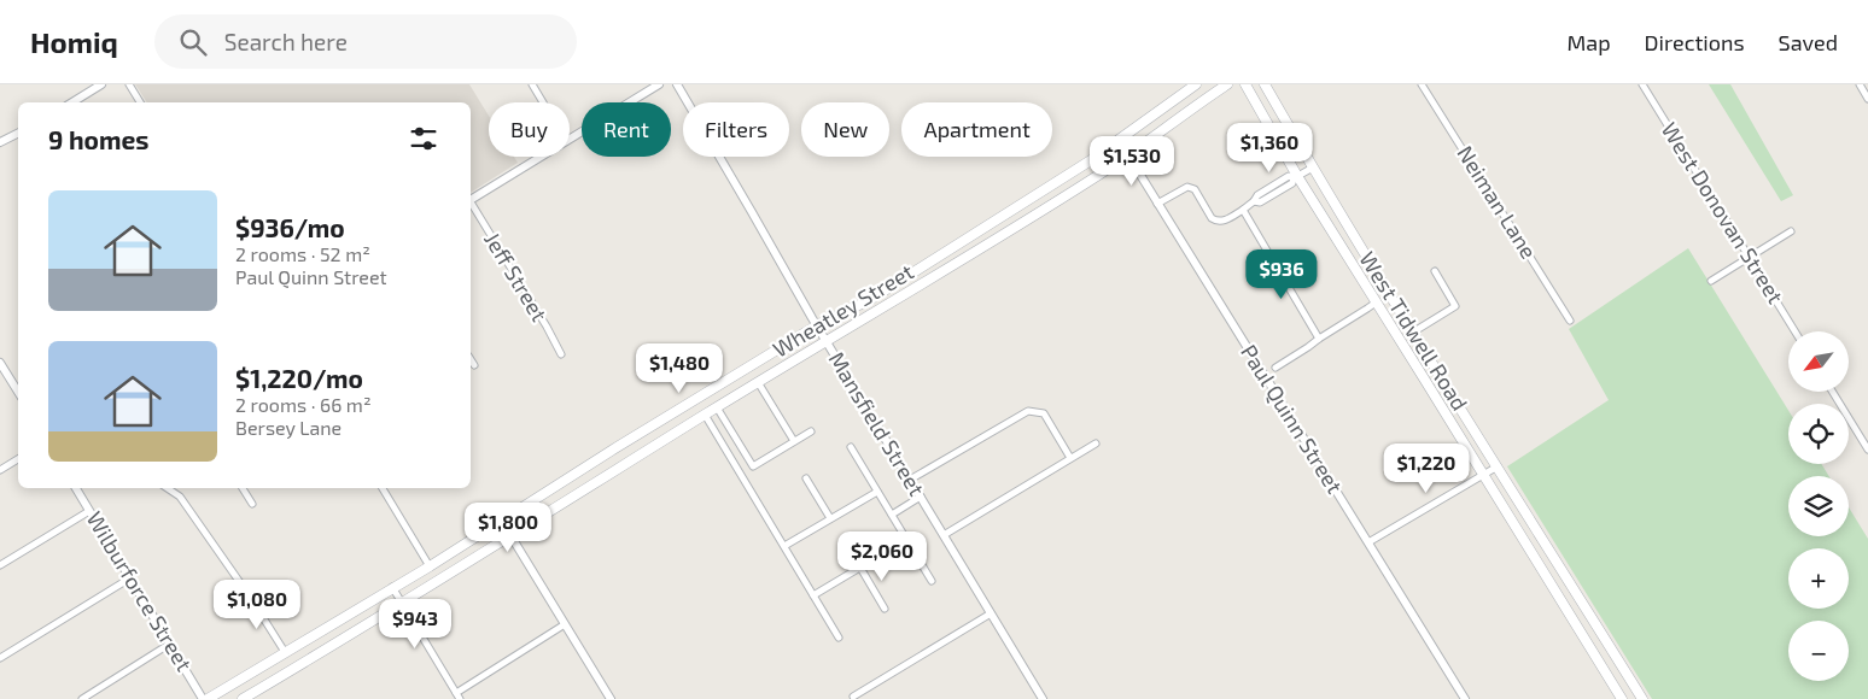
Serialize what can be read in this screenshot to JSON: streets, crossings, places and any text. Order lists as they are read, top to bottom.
{
  "streets": {
    "main road": ["Wheatley Street", "West Tidwell Road"],
    "street": [
      "Neiman Lane",
      "West Donovan Street",
      "Jeff Street",
      "Paul Quinn Street",
      "Mansfield Street",
      "Wilburforce Street"
    ]
  },
  "crossings": [
    ["Wheatley Street", "Paul Quinn Street"],
    ["Wheatley Street", "Mansfield Street"]
  ],
  "north": "bottom left",
  "page": {
    "header": "Homiq",
    "search": "Search here",
    "nav": ["Map", "Directions", "Saved"],
    "chip": [
      "Buy",
      "Rent",
      "Filters",
      "New",
      "Apartment"
    ],
    "heading": "9 homes",
    "price": [
      "$1,360",
      "$1,530",
      "$936",
      "$1,480",
      "$1,220",
      "$1,800",
      "$2,060",
      "$1,080",
      "$943"
    ],
    "list": [
      {
        "name": "$936/mo",
        "note": "2 rooms · 52 m² · Paul Quinn Street"
      },
      {
        "name": "$1,220/mo",
        "note": "2 rooms · 66 m² · Bersey Lane"
      }
    ],
    "map_buttons": ["+", "−"]
  }
}
